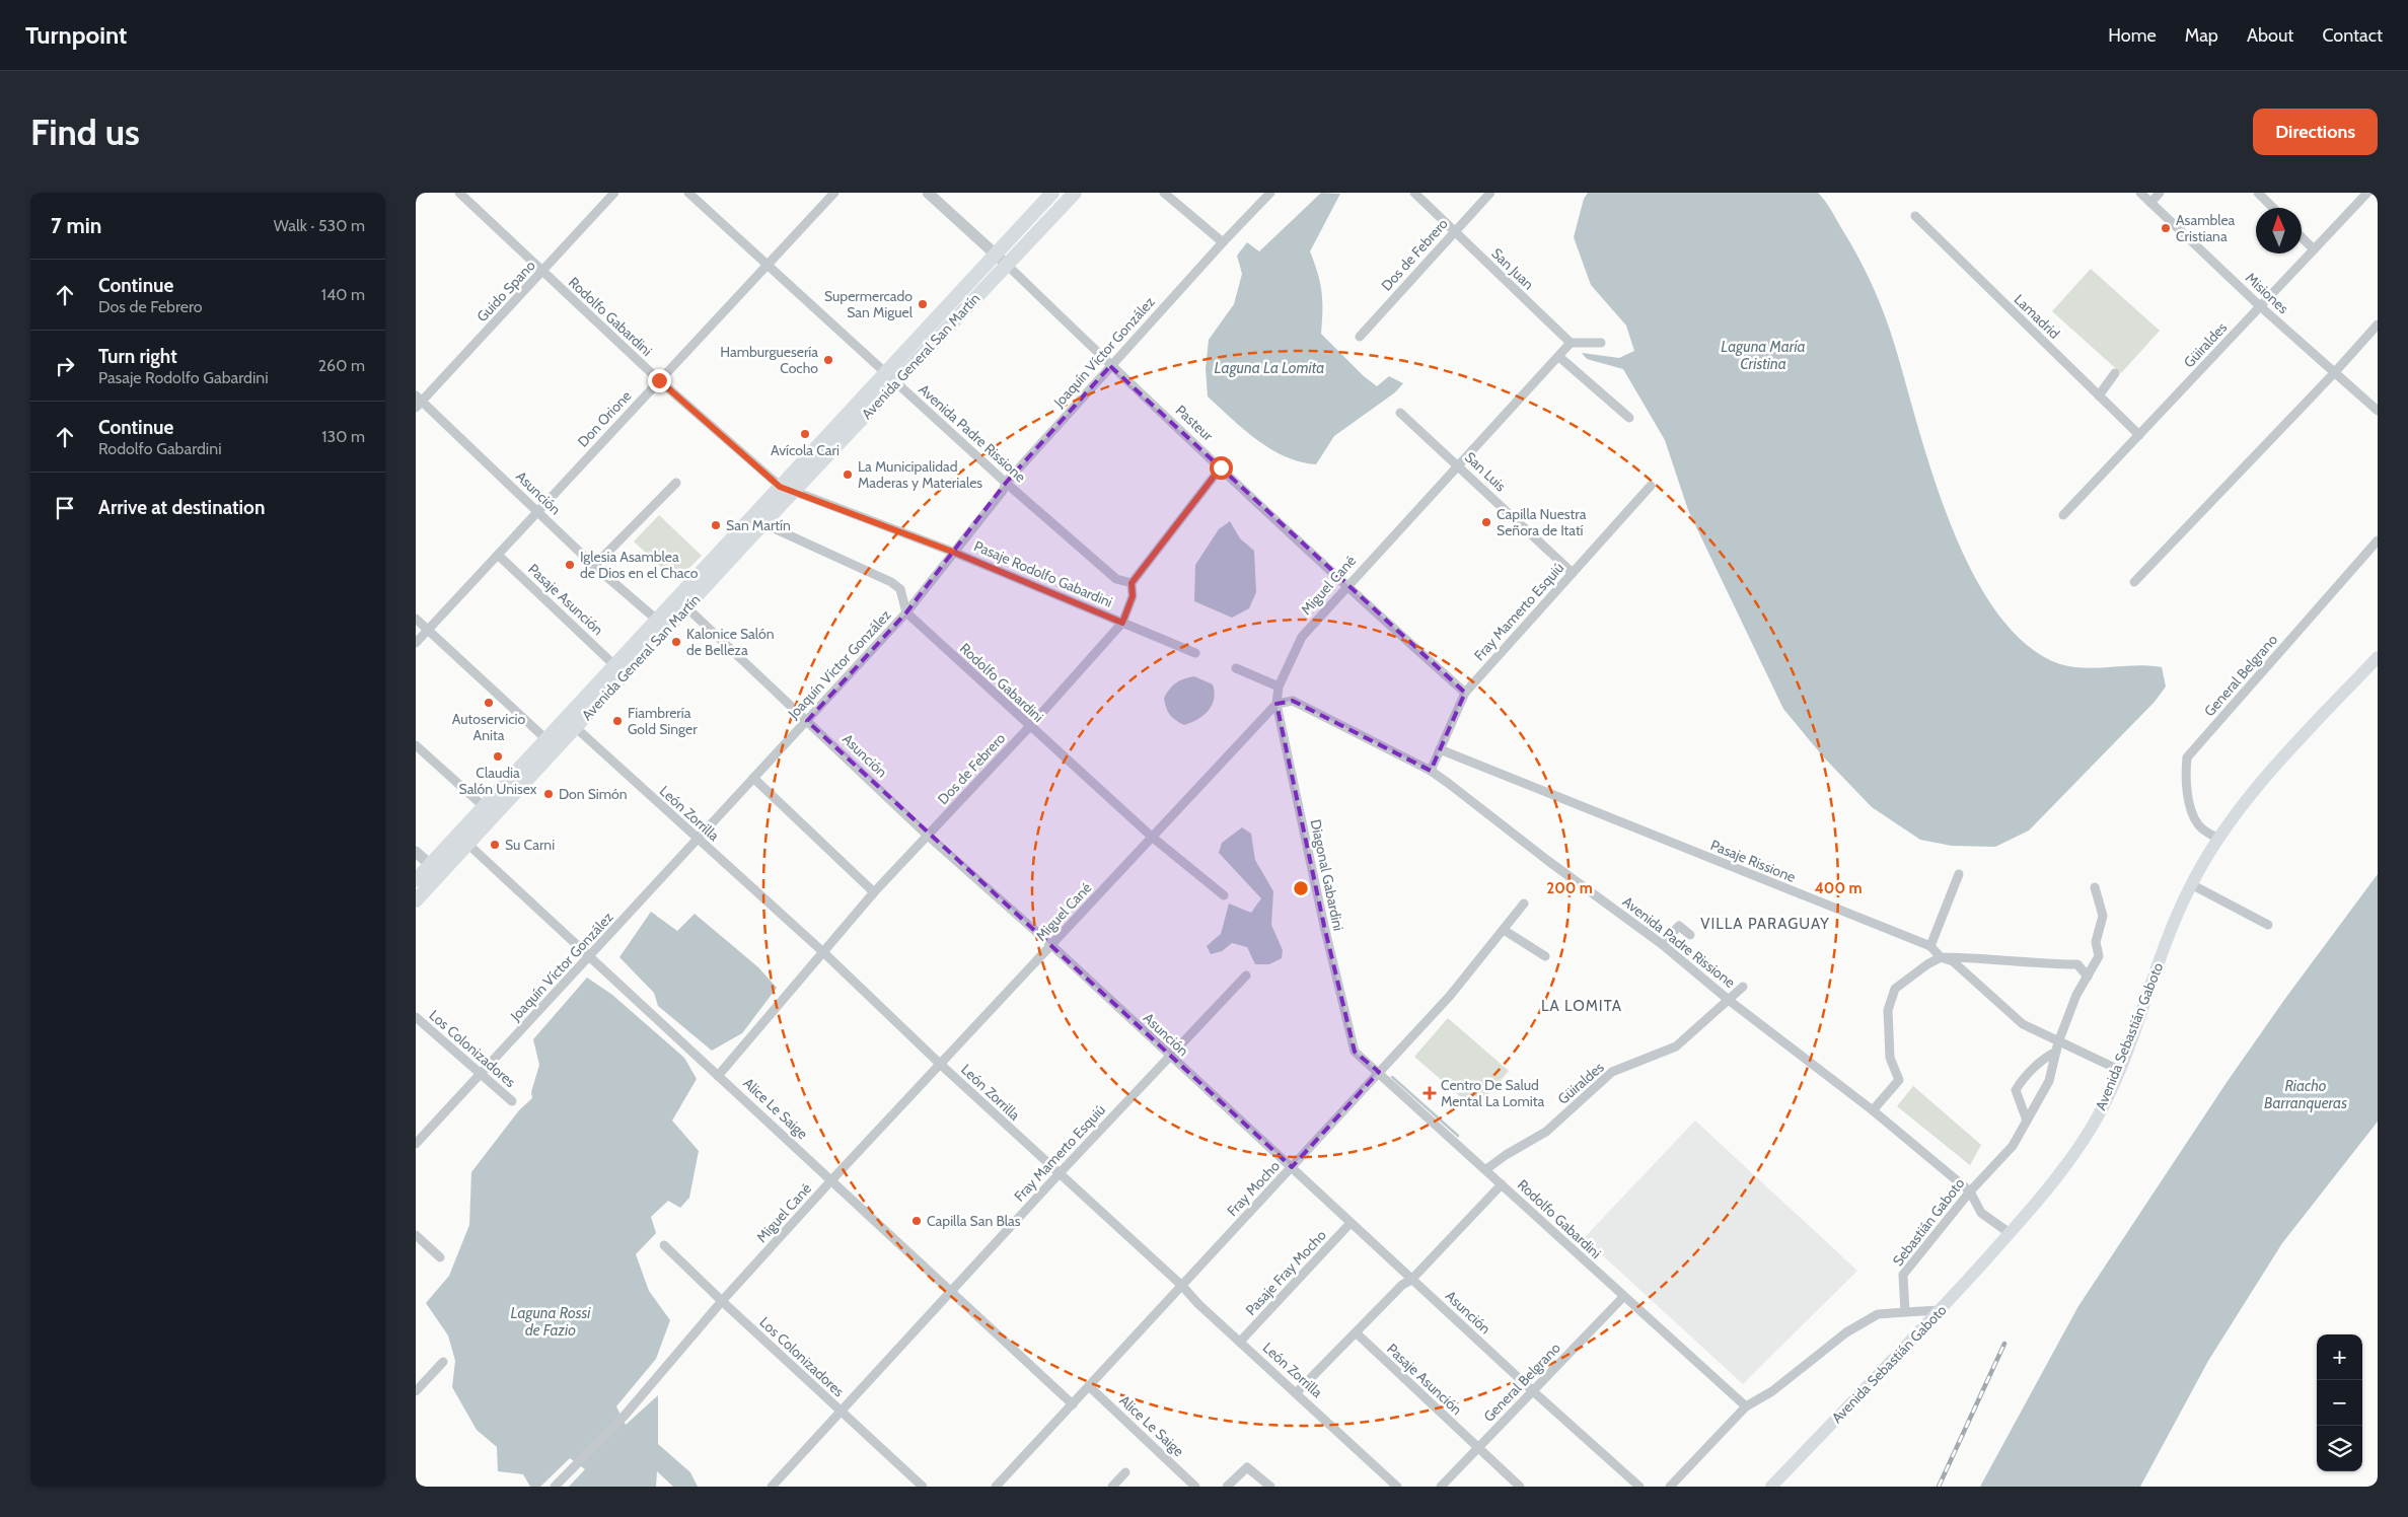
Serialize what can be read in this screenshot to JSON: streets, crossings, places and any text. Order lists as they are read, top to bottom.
{
  "streets": {
    "main road": ["Avenida General San Martín", "Avenida Sebastián Gaboto"],
    "street": [
      "Dos de Febrero",
      "San Juan",
      "Guido Spano",
      "Misiones",
      "Rodolfo Gabardini",
      "Lamadrid",
      "Güiraldes",
      "Joaquín Víctor González",
      "Don Orione",
      "Pasteur",
      "Avenida Padre Rissione",
      "San Luis",
      "Asunción",
      "Pasaje Rodolfo Gabardini",
      "Miguel Cané",
      "Pasaje Asunción",
      "Fray Mamerto Esquiú",
      "General Belgrano",
      "León Zorrilla",
      "Pasaje Rissione",
      "Diagonal Gabardini",
      "Los Colonizadores",
      "Alice Le Saige",
      "Fray Mocho",
      "Sebastián Gaboto",
      "Pasaje Fray Mocho"
    ]
  },
  "crossings": [
    ["Dos de Febrero", "San Juan"],
    ["Dos de Febrero", "Rodolfo Gabardini"],
    ["Dos de Febrero", "Pasteur"],
    ["Dos de Febrero", "Avenida Padre Rissione"],
    ["Dos de Febrero", "Asunción"],
    ["Dos de Febrero", "Pasaje Rodolfo Gabardini"],
    ["Dos de Febrero", "León Zorrilla"],
    ["Dos de Febrero", "Alice Le Saige"],
    ["San Juan", "Miguel Cané"],
    ["Guido Spano", "Rodolfo Gabardini"],
    ["Guido Spano", "Asunción"],
    ["Misiones", "Güiraldes"],
    ["Rodolfo Gabardini", "Güiraldes"],
    ["Rodolfo Gabardini", "Joaquín Víctor González"],
    ["Rodolfo Gabardini", "Avenida General San Martín"],
    ["Rodolfo Gabardini", "Don Orione"],
    ["Rodolfo Gabardini", "Pasaje Rodolfo Gabardini"],
    ["Rodolfo Gabardini", "Miguel Cané"],
    ["Rodolfo Gabardini", "General Belgrano"],
    ["Rodolfo Gabardini", "Diagonal Gabardini"],
    ["Rodolfo Gabardini", "Fray Mocho"],
    ["Lamadrid", "Güiraldes"],
    ["Güiraldes", "Avenida Padre Rissione"],
    ["Joaquín Víctor González", "Pasteur"],
    ["Joaquín Víctor González", "Avenida Padre Rissione"],
    ["Joaquín Víctor González", "Asunción"],
    ["Joaquín Víctor González", "Pasaje Rodolfo Gabardini"],
    ["Joaquín Víctor González", "León Zorrilla"],
    ["Joaquín Víctor González", "Los Colonizadores"],
    ["Joaquín Víctor González", "Alice Le Saige"],
    ["Avenida General San Martín", "Pasteur"],
    ["Avenida General San Martín", "Avenida Padre Rissione"],
    ["Avenida General San Martín", "Asunción"],
    ["Avenida General San Martín", "Pasaje Rodolfo Gabardini"],
    ["Avenida General San Martín", "Pasaje Asunción"],
    ["Avenida General San Martín", "León Zorrilla"],
    ["Avenida General San Martín", "Alice Le Saige"],
    ["Don Orione", "Avenida Padre Rissione"],
    ["Don Orione", "Asunción"],
    ["Don Orione", "Pasaje Asunción"],
    ["Pasteur", "Miguel Cané"],
    ["Pasteur", "Fray Mamerto Esquiú"],
    ["Avenida Padre Rissione", "Miguel Cané"],
    ["Avenida Padre Rissione", "Fray Mamerto Esquiú"],
    ["Avenida Padre Rissione", "Diagonal Gabardini"],
    ["Avenida Padre Rissione", "Avenida Sebastián Gaboto"],
    ["Avenida Padre Rissione", "Sebastián Gaboto"],
    ["San Luis", "Miguel Cané"],
    ["San Luis", "Fray Mamerto Esquiú"],
    ["Asunción", "Miguel Cané"],
    ["Asunción", "Fray Mamerto Esquiú"],
    ["Asunción", "General Belgrano"],
    ["Asunción", "Fray Mocho"],
    ["Asunción", "Pasaje Fray Mocho"],
    ["Miguel Cané", "León Zorrilla"],
    ["Miguel Cané", "Diagonal Gabardini"],
    ["Miguel Cané", "Los Colonizadores"],
    ["Miguel Cané", "Alice Le Saige"],
    ["Pasaje Asunción", "General Belgrano"],
    ["Fray Mamerto Esquiú", "León Zorrilla"],
    ["Fray Mamerto Esquiú", "Pasaje Rissione"],
    ["Fray Mamerto Esquiú", "Los Colonizadores"],
    ["Fray Mamerto Esquiú", "Alice Le Saige"],
    ["General Belgrano", "Avenida Sebastián Gaboto"],
    ["León Zorrilla", "Fray Mocho"],
    ["León Zorrilla", "Pasaje Fray Mocho"],
    ["Pasaje Rissione", "Avenida Sebastián Gaboto"],
    ["Pasaje Rissione", "Sebastián Gaboto"],
    ["Alice Le Saige", "Fray Mocho"]
  ],
  "districts": ["VILLA PARAGUAY", "LA LOMITA"],
  "water": [
    "Laguna María Cristina",
    "Laguna La Lomita",
    "Riacho Barranqueras",
    "Laguna Rossi de Fazio"
  ],
  "places": {
    "other": [
      "Asamblea Cristiana",
      "Supermercado San Miguel",
      "Hamburguesería Cocho",
      "Avícola Cari",
      "La Municipalidad Maderas y Materiales",
      "Capilla Nuestra Señora de Itatí",
      "San Martín",
      "Iglesia Asamblea de Dios en el Chaco",
      "Kalonice Salón de Belleza",
      "Autoservicio Anita",
      "Fiambrería Gold Singer",
      "Claudia Salón Unisex",
      "Don Simón",
      "Su Carni",
      "Capilla San Blas"
    ],
    "health": ["Centro De Salud Mental La Lomita"]
  },
  "north": "top",
  "page": {
    "header": "Turnpoint",
    "nav": [
      "Home",
      "Map",
      "About",
      "Contact"
    ],
    "buttons": "Directions",
    "title": "Find us",
    "heading": ["7 min", "Walk · 530 m"],
    "list": [
      ["Continue", "Dos de Febrero", "140 m"],
      ["Turn right", "Pasaje Rodolfo Gabardini", "260 m"],
      ["Continue", "Rodolfo Gabardini", "130 m"],
      "Arrive at destination"
    ],
    "map_buttons": ["+", "−"]
  },
  "rings": ["200 m", "400 m"]
}
